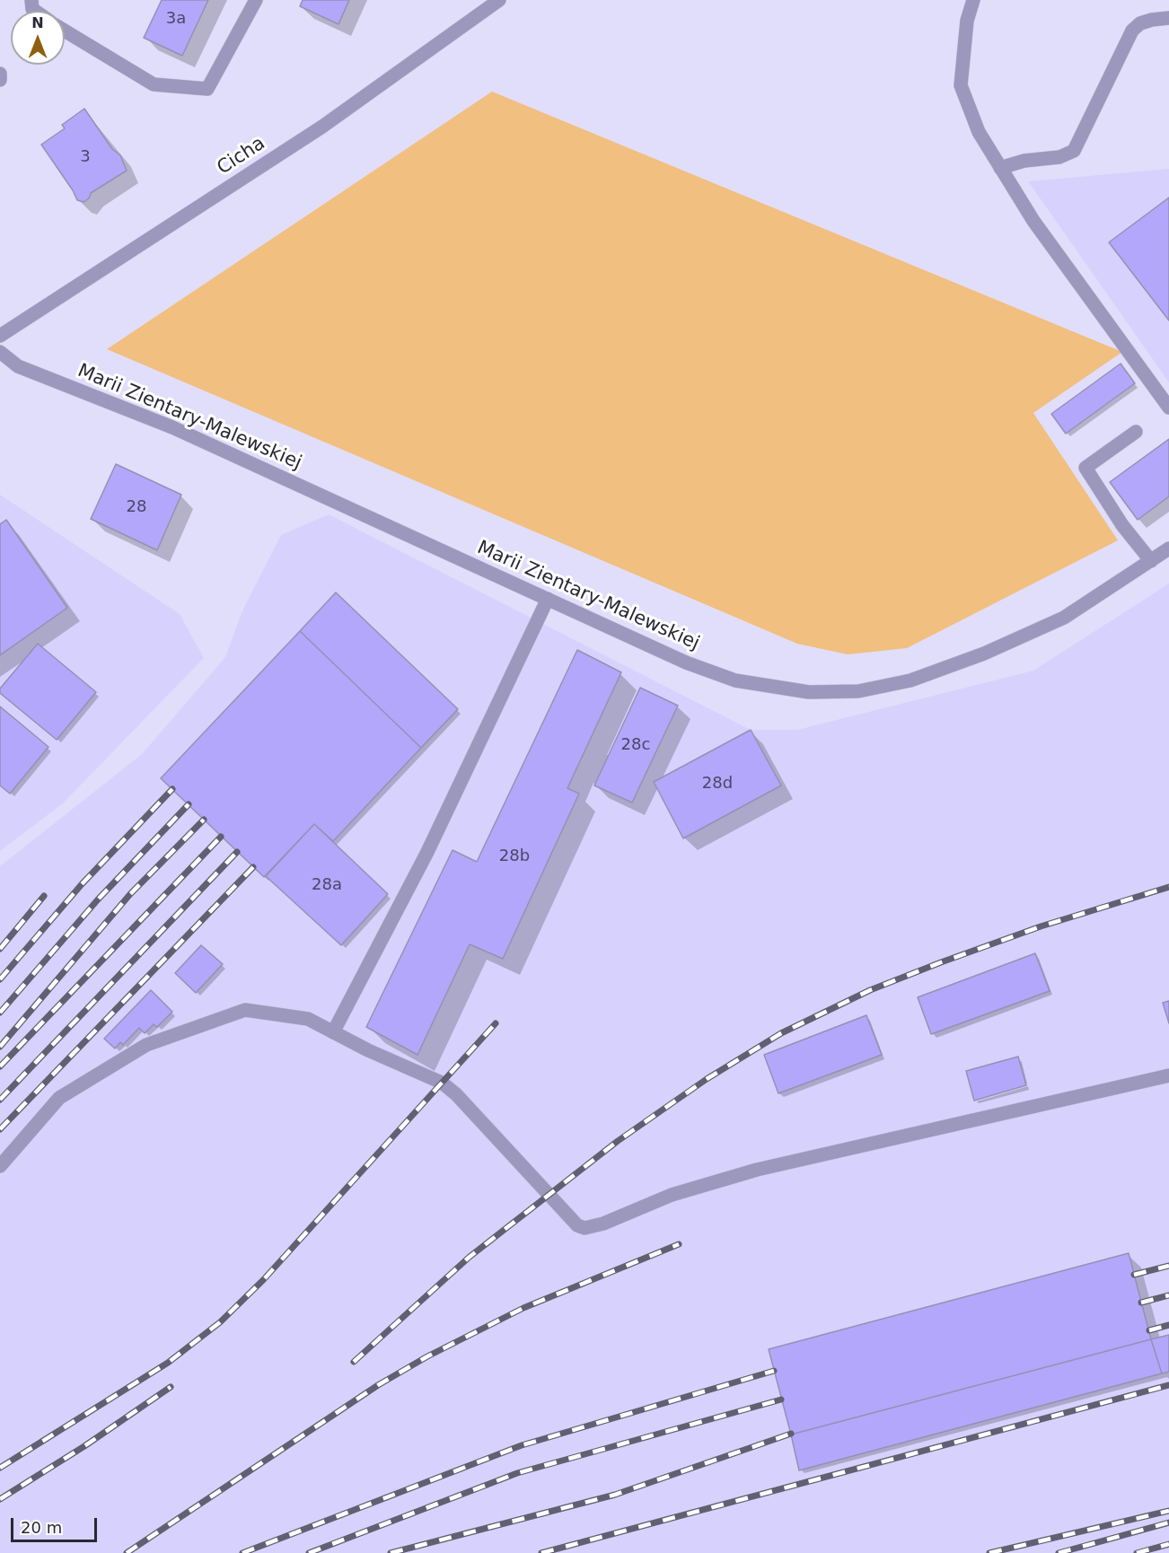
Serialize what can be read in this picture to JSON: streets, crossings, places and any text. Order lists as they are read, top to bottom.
{
  "streets": {
    "street": ["Cicha", "Marii Zientary-Malewskiej"]
  },
  "house_numbers": [
    "3a",
    "3",
    "28",
    "28c",
    "28d",
    "28b",
    "28a"
  ],
  "scale_bar": "20 m",
  "north": "top"
}
